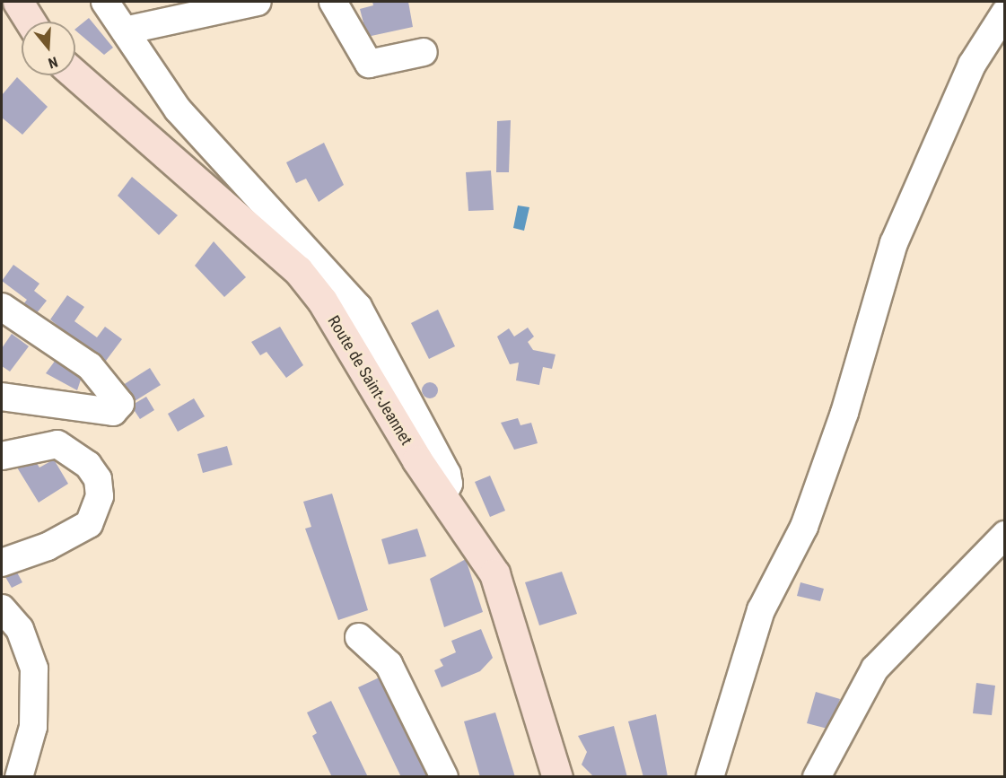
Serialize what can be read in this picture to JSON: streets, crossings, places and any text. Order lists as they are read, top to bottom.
{
  "streets": {
    "main road": ["Route de Saint-Jeannet"]
  },
  "north": "bottom"
}
